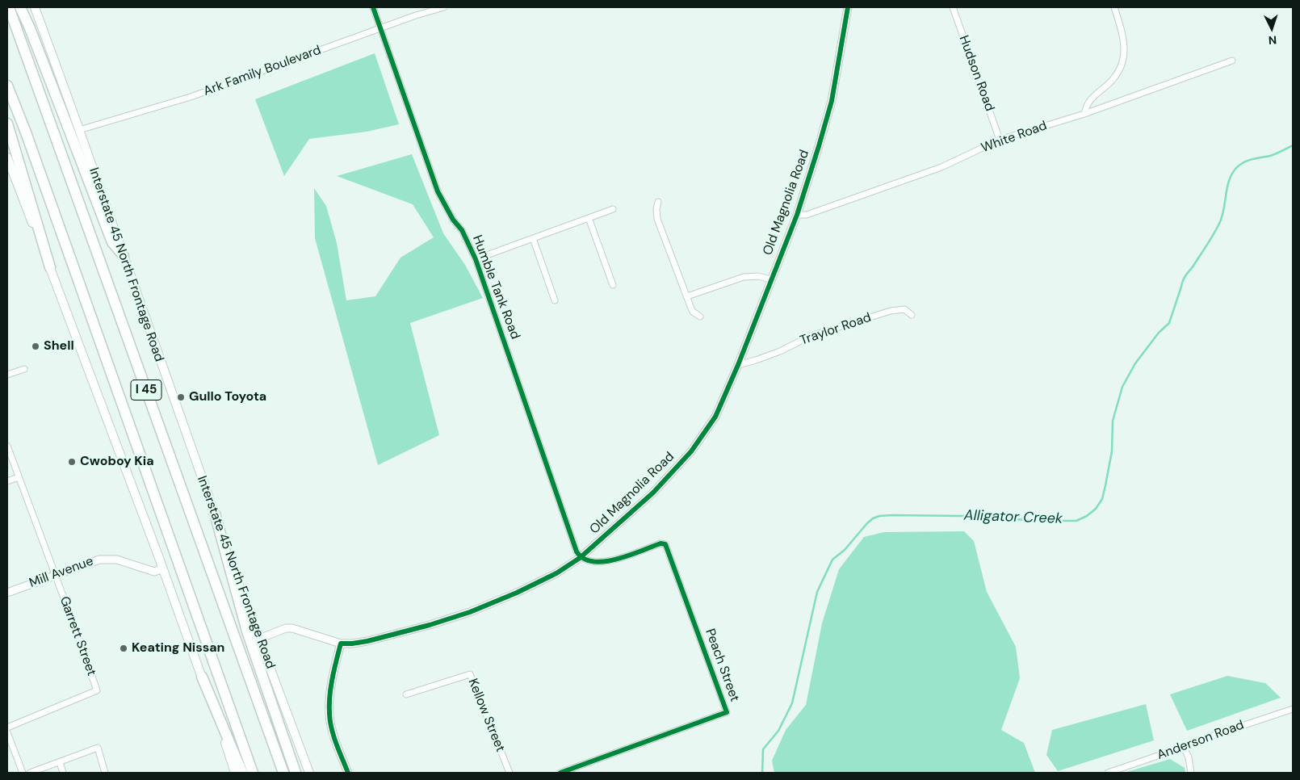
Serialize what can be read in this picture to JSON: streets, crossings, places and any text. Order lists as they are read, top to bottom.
{
  "streets": {
    "highway": ["I 45"],
    "main road": ["Interstate 45 North Frontage Road"],
    "street": [
      "Ark Family Boulevard",
      "Hudson Road",
      "White Road",
      "Old Magnolia Road",
      "Humble Tank Road",
      "Traylor Road",
      "Mill Avenue",
      "Garrett Street",
      "Peach Street",
      "Kellow Street",
      "Anderson Road"
    ]
  },
  "crossings": [
    ["Ark Family Boulevard", "Interstate 45 North Frontage Road"],
    ["Ark Family Boulevard", "Humble Tank Road"],
    ["Hudson Road", "White Road"],
    ["White Road", "Old Magnolia Road"],
    ["Old Magnolia Road", "Humble Tank Road"],
    ["Old Magnolia Road", "Traylor Road"],
    ["Old Magnolia Road", "Peach Street"],
    ["Humble Tank Road", "Peach Street"],
    ["Mill Avenue", "Garrett Street"]
  ],
  "water": ["Alligator Creek"],
  "places": [
    "Shell",
    "Gullo Toyota",
    "Cwoboy Kia",
    "Keating Nissan"
  ],
  "north": "bottom"
}
